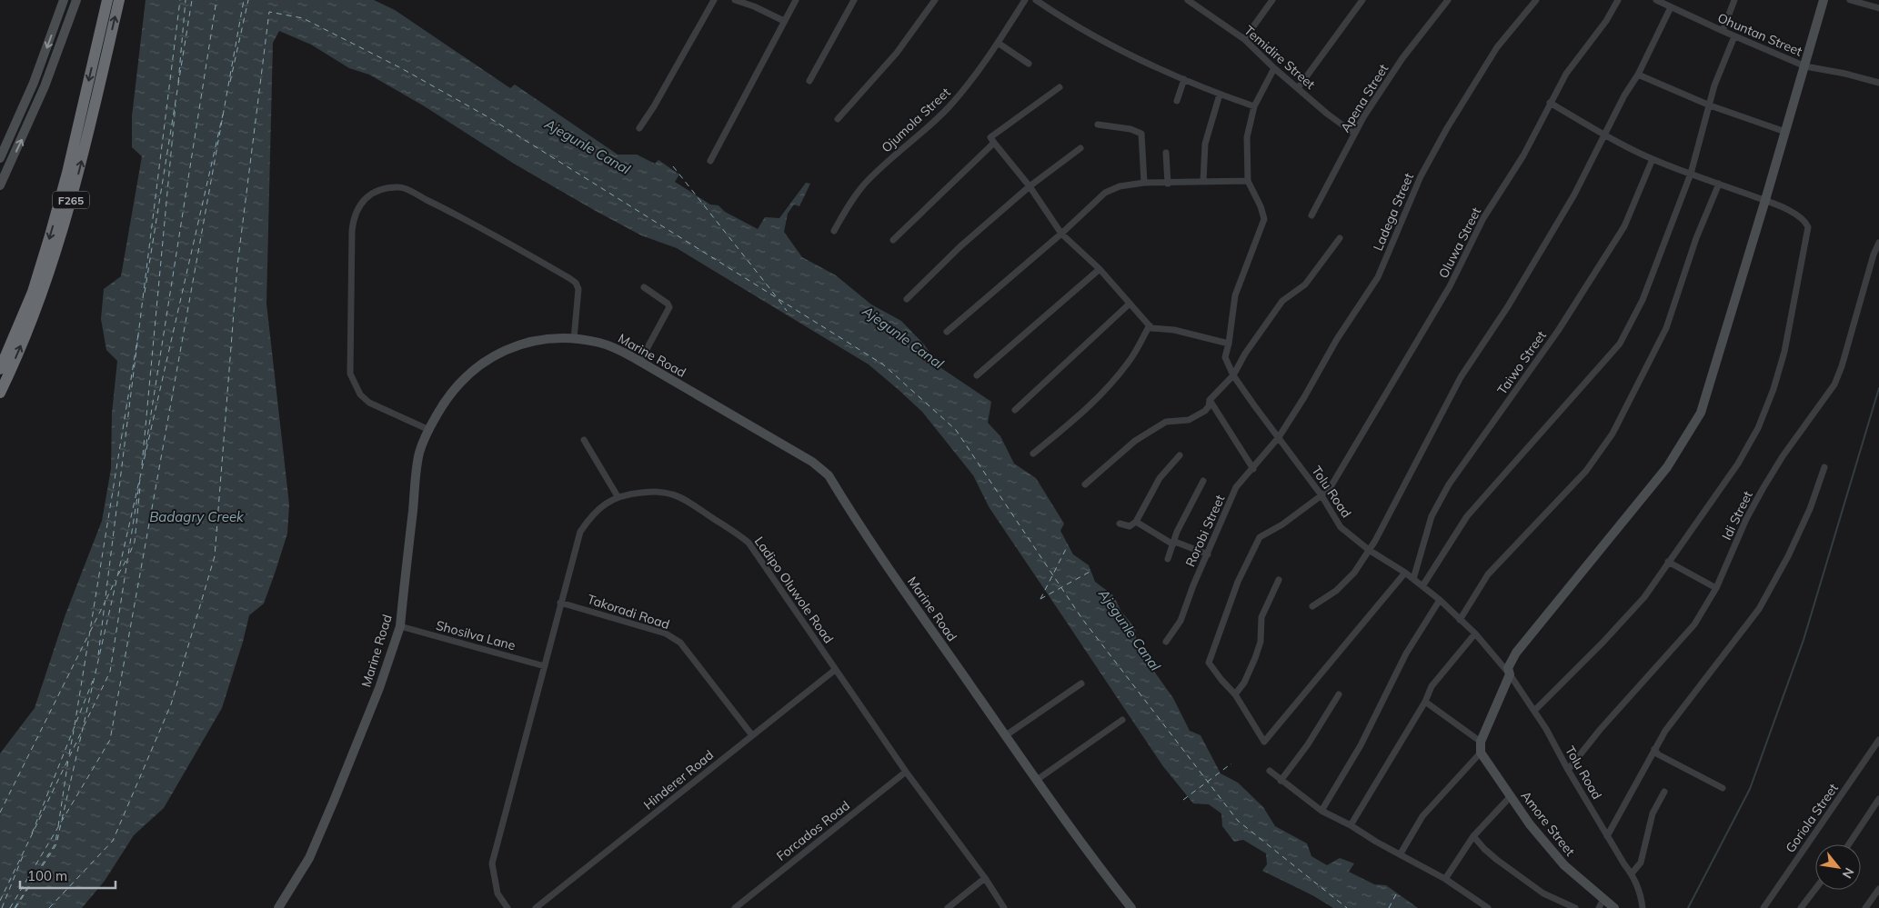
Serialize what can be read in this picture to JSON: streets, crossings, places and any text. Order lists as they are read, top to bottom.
{
  "streets": {
    "highway": ["F265"],
    "street": [
      "Ohuntan Street",
      "Temidire Street",
      "Apena Street",
      "Ojumola Street",
      "Ladega Street",
      "Oluwa Street",
      "Marine Road",
      "Taiwo Street",
      "Tolu Road",
      "Idi Street",
      "Rorobi Street",
      "Ladipo Oluwole Road",
      "Takoradi Road",
      "Shosilva Lane",
      "Hinderer Road",
      "Goriola Street",
      "Amore Street",
      "Forcados Road"
    ]
  },
  "crossings": [
    ["Temidire Street", "Apena Street"],
    ["Temidire Street", "Tolu Road"],
    ["Ladega Street", "Tolu Road"],
    ["Ladega Street", "Rorobi Street"],
    ["Oluwa Street", "Tolu Road"],
    ["Marine Road", "Shosilva Lane"],
    ["Taiwo Street", "Tolu Road"],
    ["Tolu Road", "Idi Street"],
    ["Tolu Road", "Rorobi Street"],
    ["Ladipo Oluwole Road", "Takoradi Road"],
    ["Ladipo Oluwole Road", "Shosilva Lane"],
    ["Ladipo Oluwole Road", "Hinderer Road"],
    ["Ladipo Oluwole Road", "Forcados Road"],
    ["Takoradi Road", "Hinderer Road"]
  ],
  "water": ["Ajegunle Canal", "Badagry Creek"],
  "scale_bar": "100 m",
  "north": "bottom right"
}
